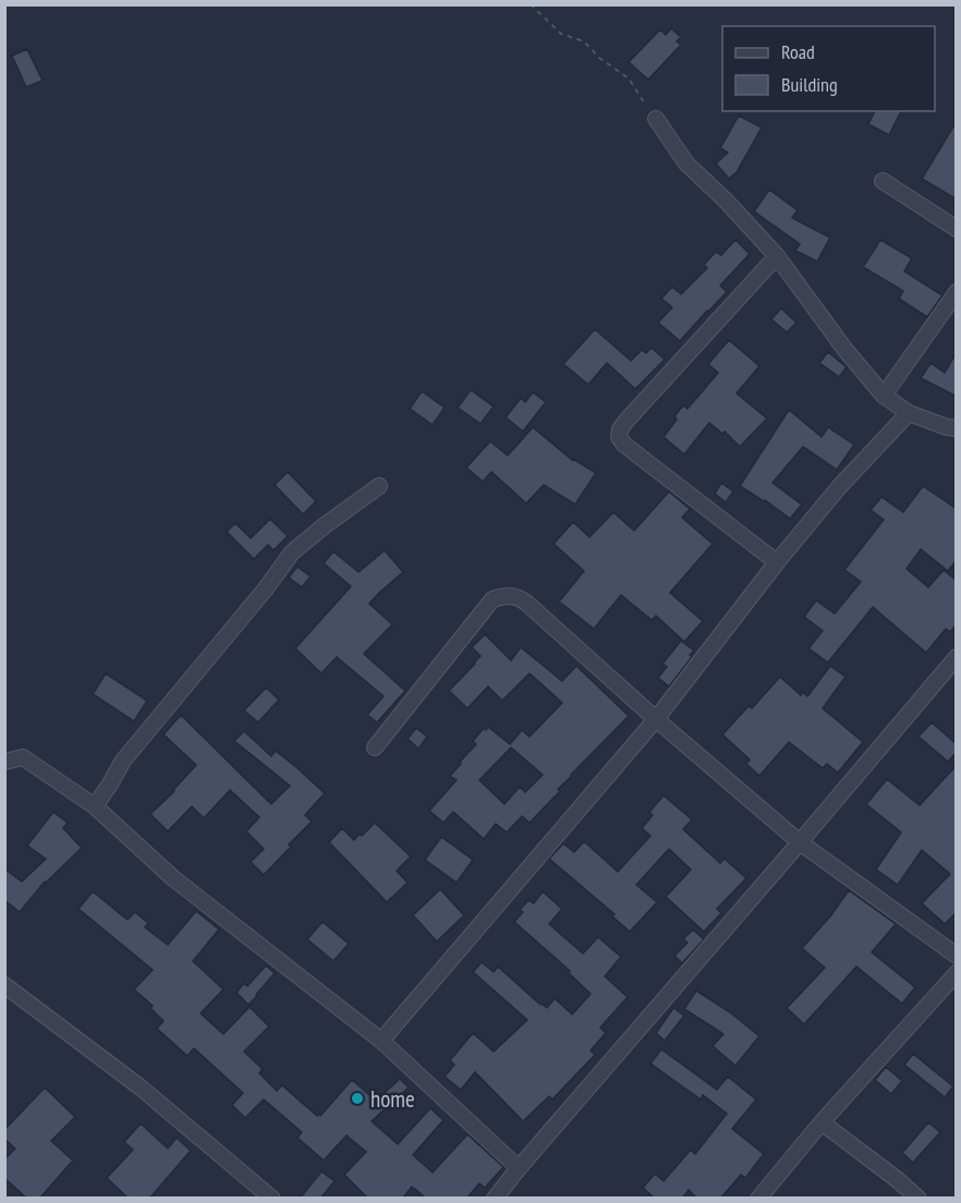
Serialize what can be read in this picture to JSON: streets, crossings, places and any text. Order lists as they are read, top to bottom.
{
  "places": ["home"],
  "legend": ["Road", "Building"]
}
